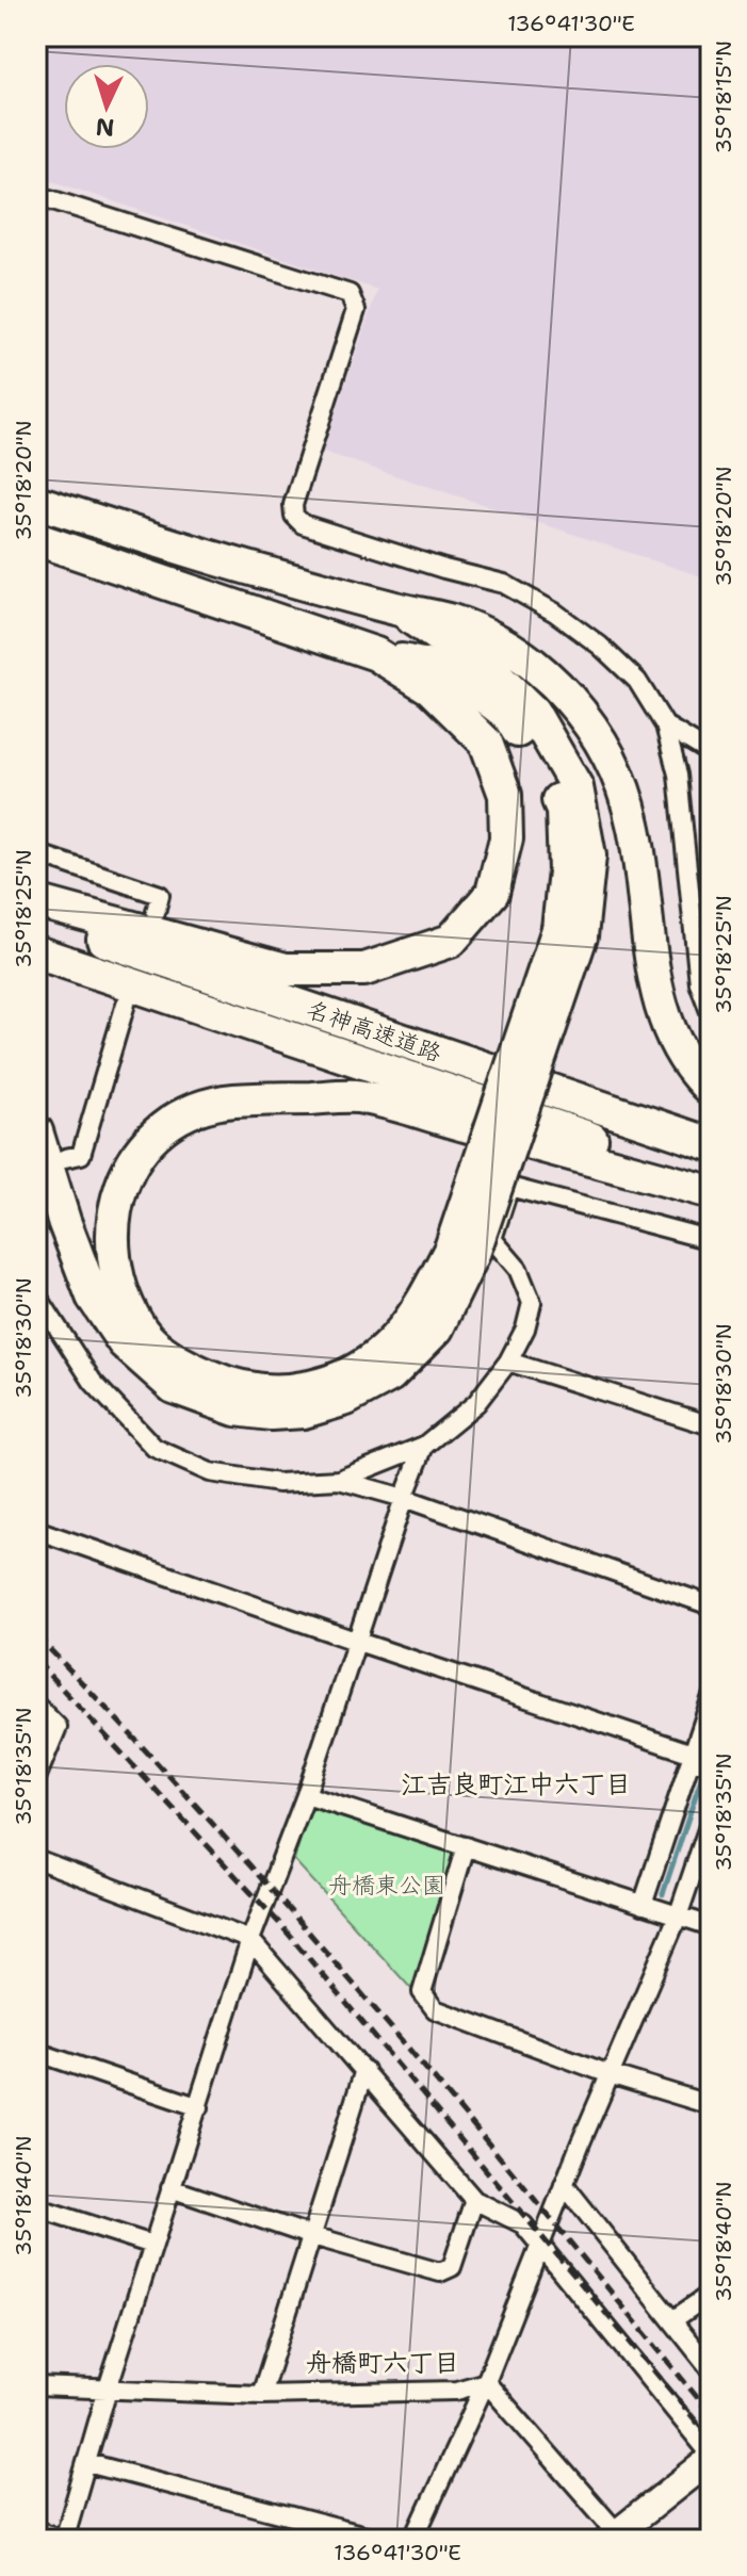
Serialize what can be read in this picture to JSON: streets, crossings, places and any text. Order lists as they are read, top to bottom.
{
  "streets": {
    "highway": ["名神高速道路"]
  },
  "districts": ["江吉良町江中六丁目", "舟橋町六丁目"],
  "parks": ["舟橋東公園"],
  "north": "bottom",
  "coordinates": [
    "136°41'30\"E",
    "35°18'15\"N",
    "35°18'20\"N",
    "35°18'25\"N",
    "35°18'30\"N",
    "35°18'35\"N",
    "35°18'40\"N"
  ]
}
